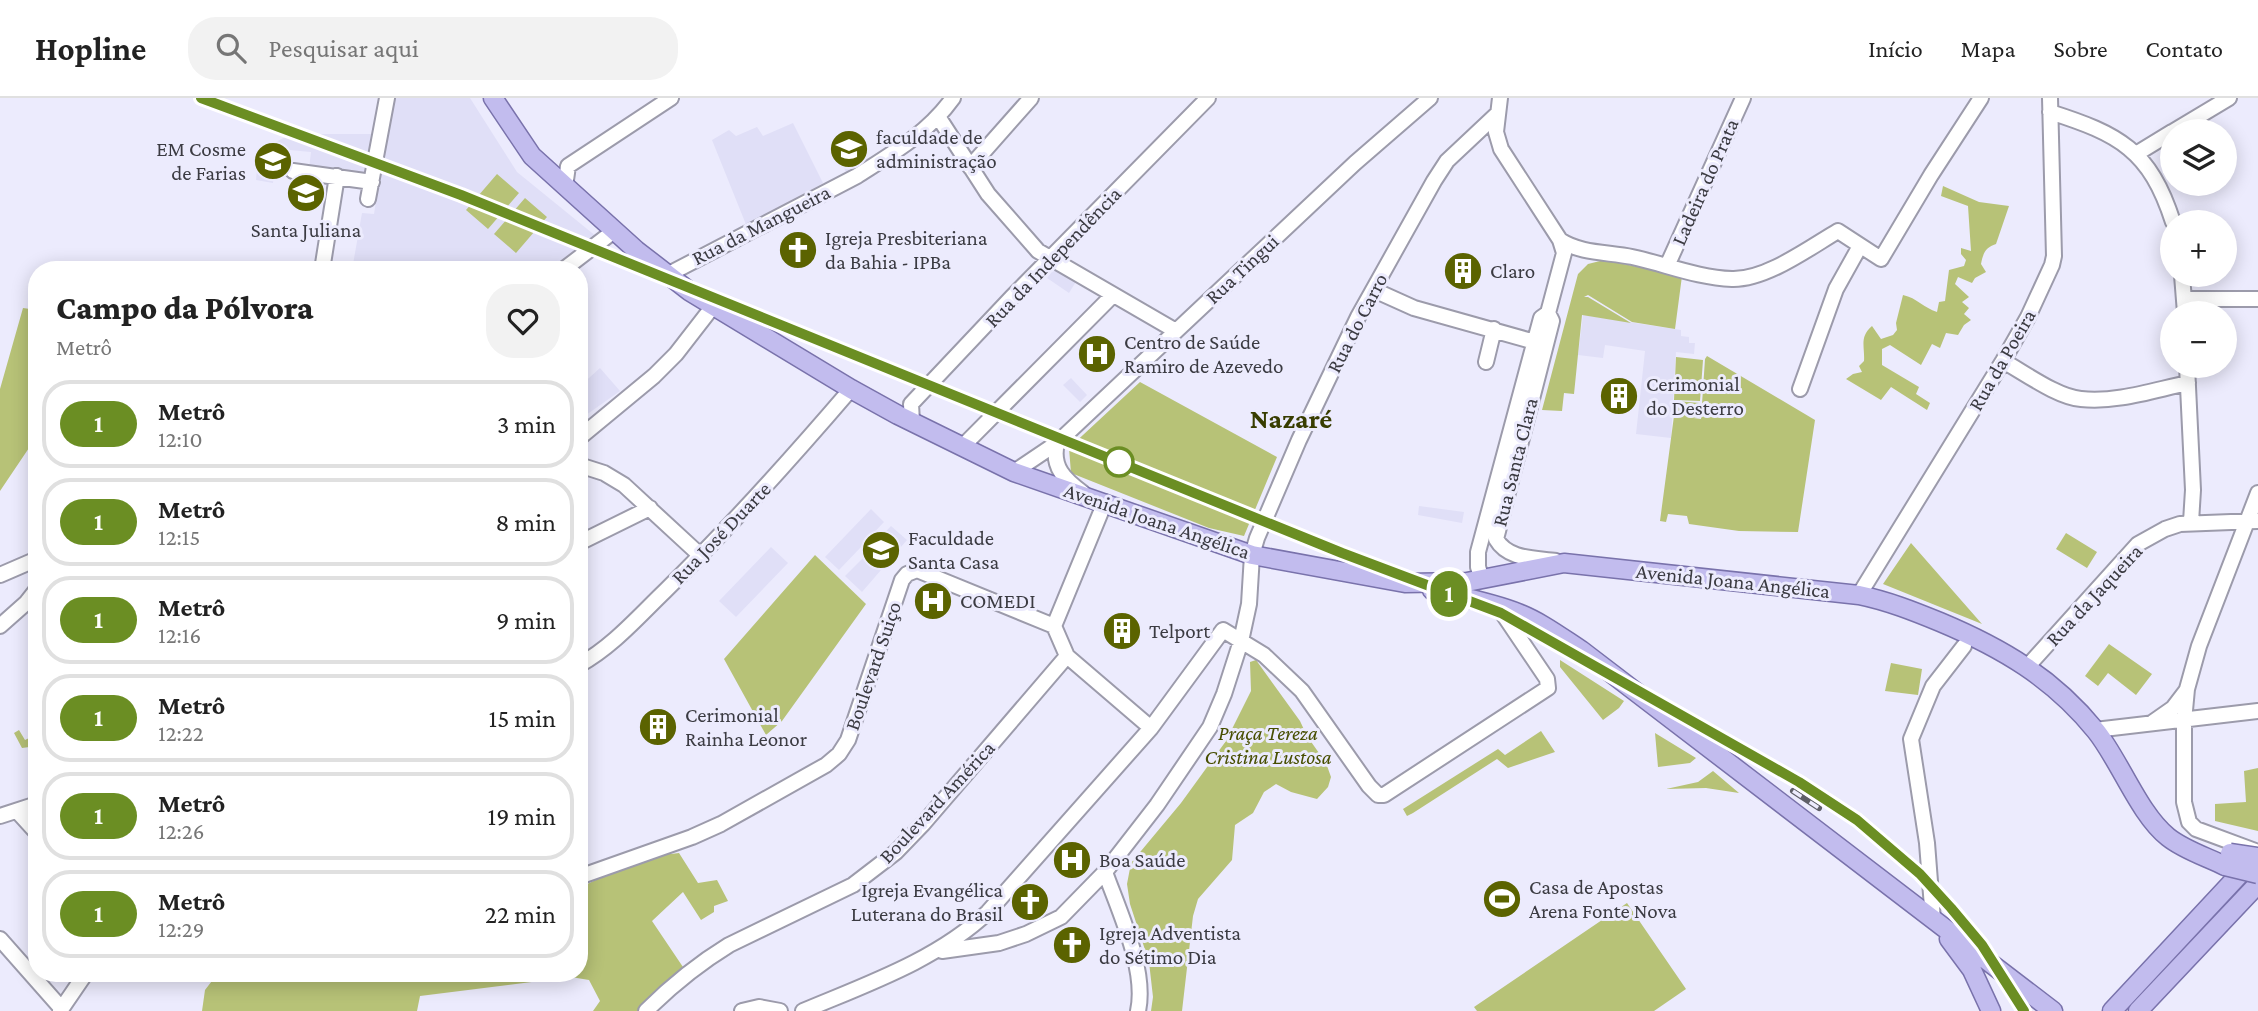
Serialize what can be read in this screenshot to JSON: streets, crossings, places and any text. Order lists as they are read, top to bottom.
{
  "streets": {
    "main road": ["Avenida Joana Angélica"],
    "street": [
      "Ladeira do Prata",
      "Rua da Mangueira",
      "Rua da Independência",
      "Rua Tingui",
      "Rua do Carro",
      "Rua da Poeira",
      "Rua Santa Clara",
      "Rua José Duarte",
      "Rua da Jaqueira",
      "Boulevard Suiço",
      "Boulevard América"
    ]
  },
  "crossings": [
    ["Rua da Mangueira", "Avenida Joana Angélica"],
    ["Rua da Independência", "Avenida Joana Angélica"],
    ["Rua Tingui", "Avenida Joana Angélica"],
    ["Rua do Carro", "Avenida Joana Angélica"],
    ["Rua da Poeira", "Avenida Joana Angélica"],
    ["Rua Santa Clara", "Avenida Joana Angélica"],
    ["Avenida Joana Angélica", "Rua José Duarte"],
    ["Avenida Joana Angélica", "Rua da Jaqueira"]
  ],
  "districts": ["Nazaré"],
  "parks": ["Praça Tereza Cristina Lustosa"],
  "places": {
    "school or university": [
      "faculdade de administração",
      "EM Cosme de Farias",
      "Santa Juliana",
      "Faculdade Santa Casa"
    ],
    "church": ["Igreja Presbiteriana da Bahia - IPBa", "Igreja Evangélica Luterana do Brasil", "Igreja Adventista do Sétimo Dia"],
    "building": [
      "Claro",
      "Cerimonial do Desterro",
      "Telport",
      "Cerimonial Rainha Leonor"
    ],
    "hospital": ["Centro de Saúde Ramiro de Azevedo", "COMEDI", "Boa Saúde"],
    "sports": ["Casa de Apostas Arena Fonte Nova"]
  },
  "lines": ["metro line 1"],
  "page": {
    "header": "Hopline",
    "search": "Pesquisar aqui",
    "nav": [
      "Início",
      "Mapa",
      "Sobre",
      "Contato"
    ],
    "on_map": "1",
    "map_buttons": ["+", "−"],
    "heading": ["Campo da Pólvora", "Metrô"],
    "list": [
      {
        "mark": "1",
        "name": "Metrô",
        "note": "12:10",
        "value": "3 min"
      },
      {
        "mark": "1",
        "name": "Metrô",
        "note": "12:15",
        "value": "8 min"
      },
      {
        "mark": "1",
        "name": "Metrô",
        "note": "12:16",
        "value": "9 min"
      },
      {
        "mark": "1",
        "name": "Metrô",
        "note": "12:22",
        "value": "15 min"
      },
      {
        "mark": "1",
        "name": "Metrô",
        "note": "12:26",
        "value": "19 min"
      },
      {
        "mark": "1",
        "name": "Metrô",
        "note": "12:29",
        "value": "22 min"
      }
    ]
  }
}
